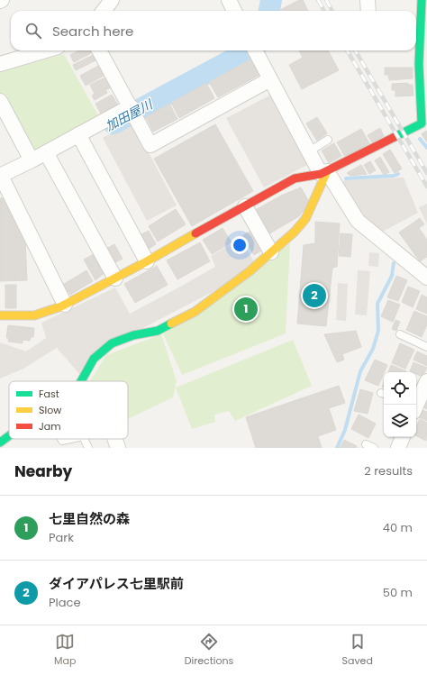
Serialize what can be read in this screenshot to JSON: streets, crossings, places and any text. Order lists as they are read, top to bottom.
{
  "water": ["加田屋川"],
  "legend": ["Fast", "Slow", "Jam"],
  "page": {
    "search": "Search here",
    "pins": ["2", "1"],
    "heading": ["Nearby", "2 results"],
    "list": [
      {
        "mark": "1",
        "name": "七里自然の森",
        "note": "Park",
        "value": "40 m"
      },
      {
        "mark": "2",
        "name": "ダイアパレス七里駅前",
        "note": "Place",
        "value": "50 m"
      }
    ],
    "nav": ["Map", "Directions", "Saved"]
  }
}
